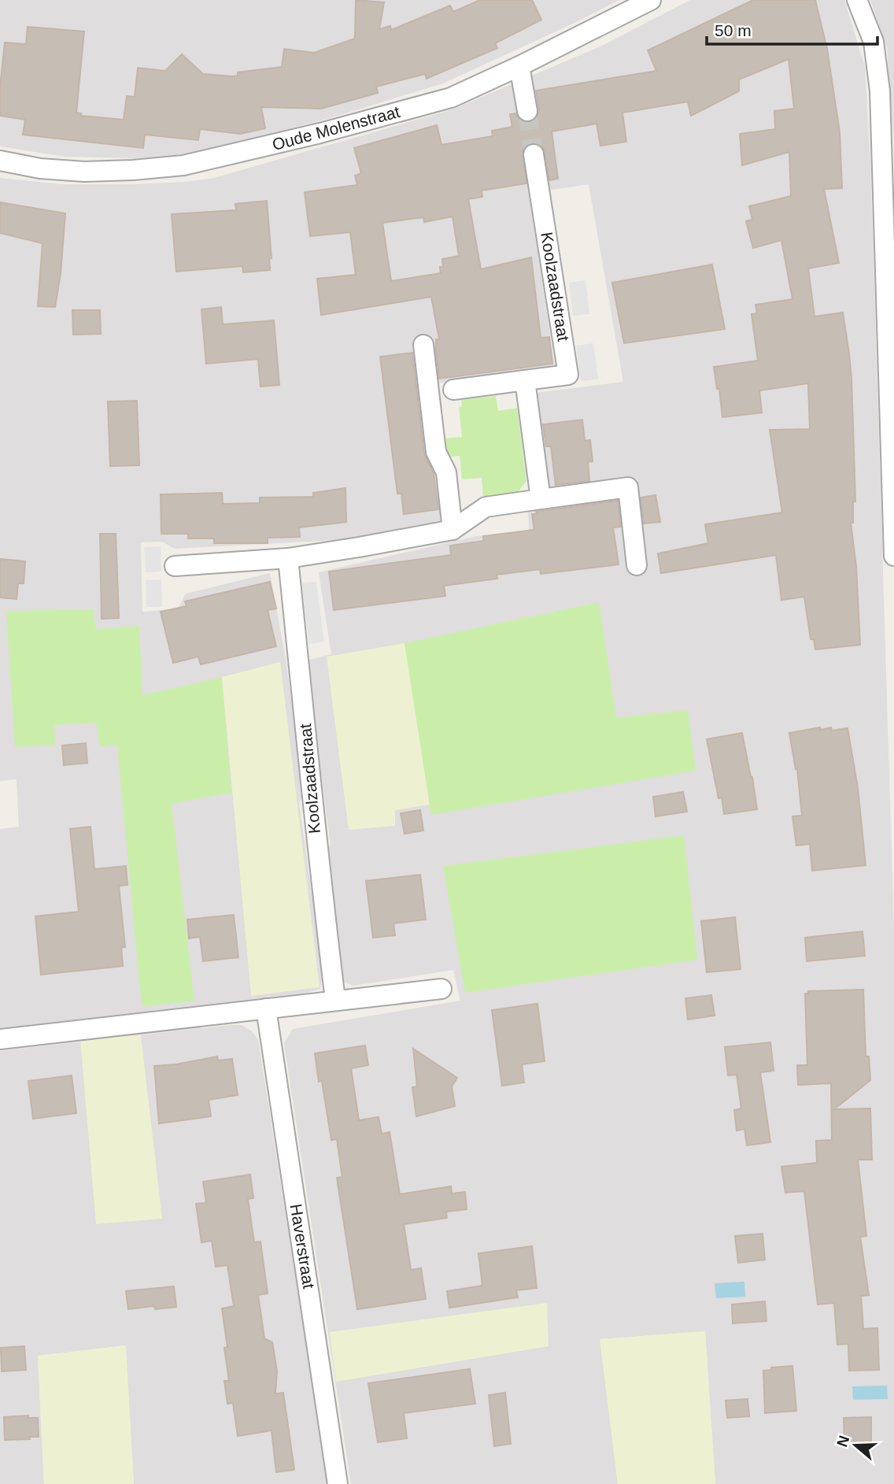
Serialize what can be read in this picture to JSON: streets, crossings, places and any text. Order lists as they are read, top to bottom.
{
  "streets": {
    "street": ["Oude Molenstraat", "Koolzaadstraat", "Haverstraat"]
  },
  "scale_bar": "50 m",
  "north": "left"
}
